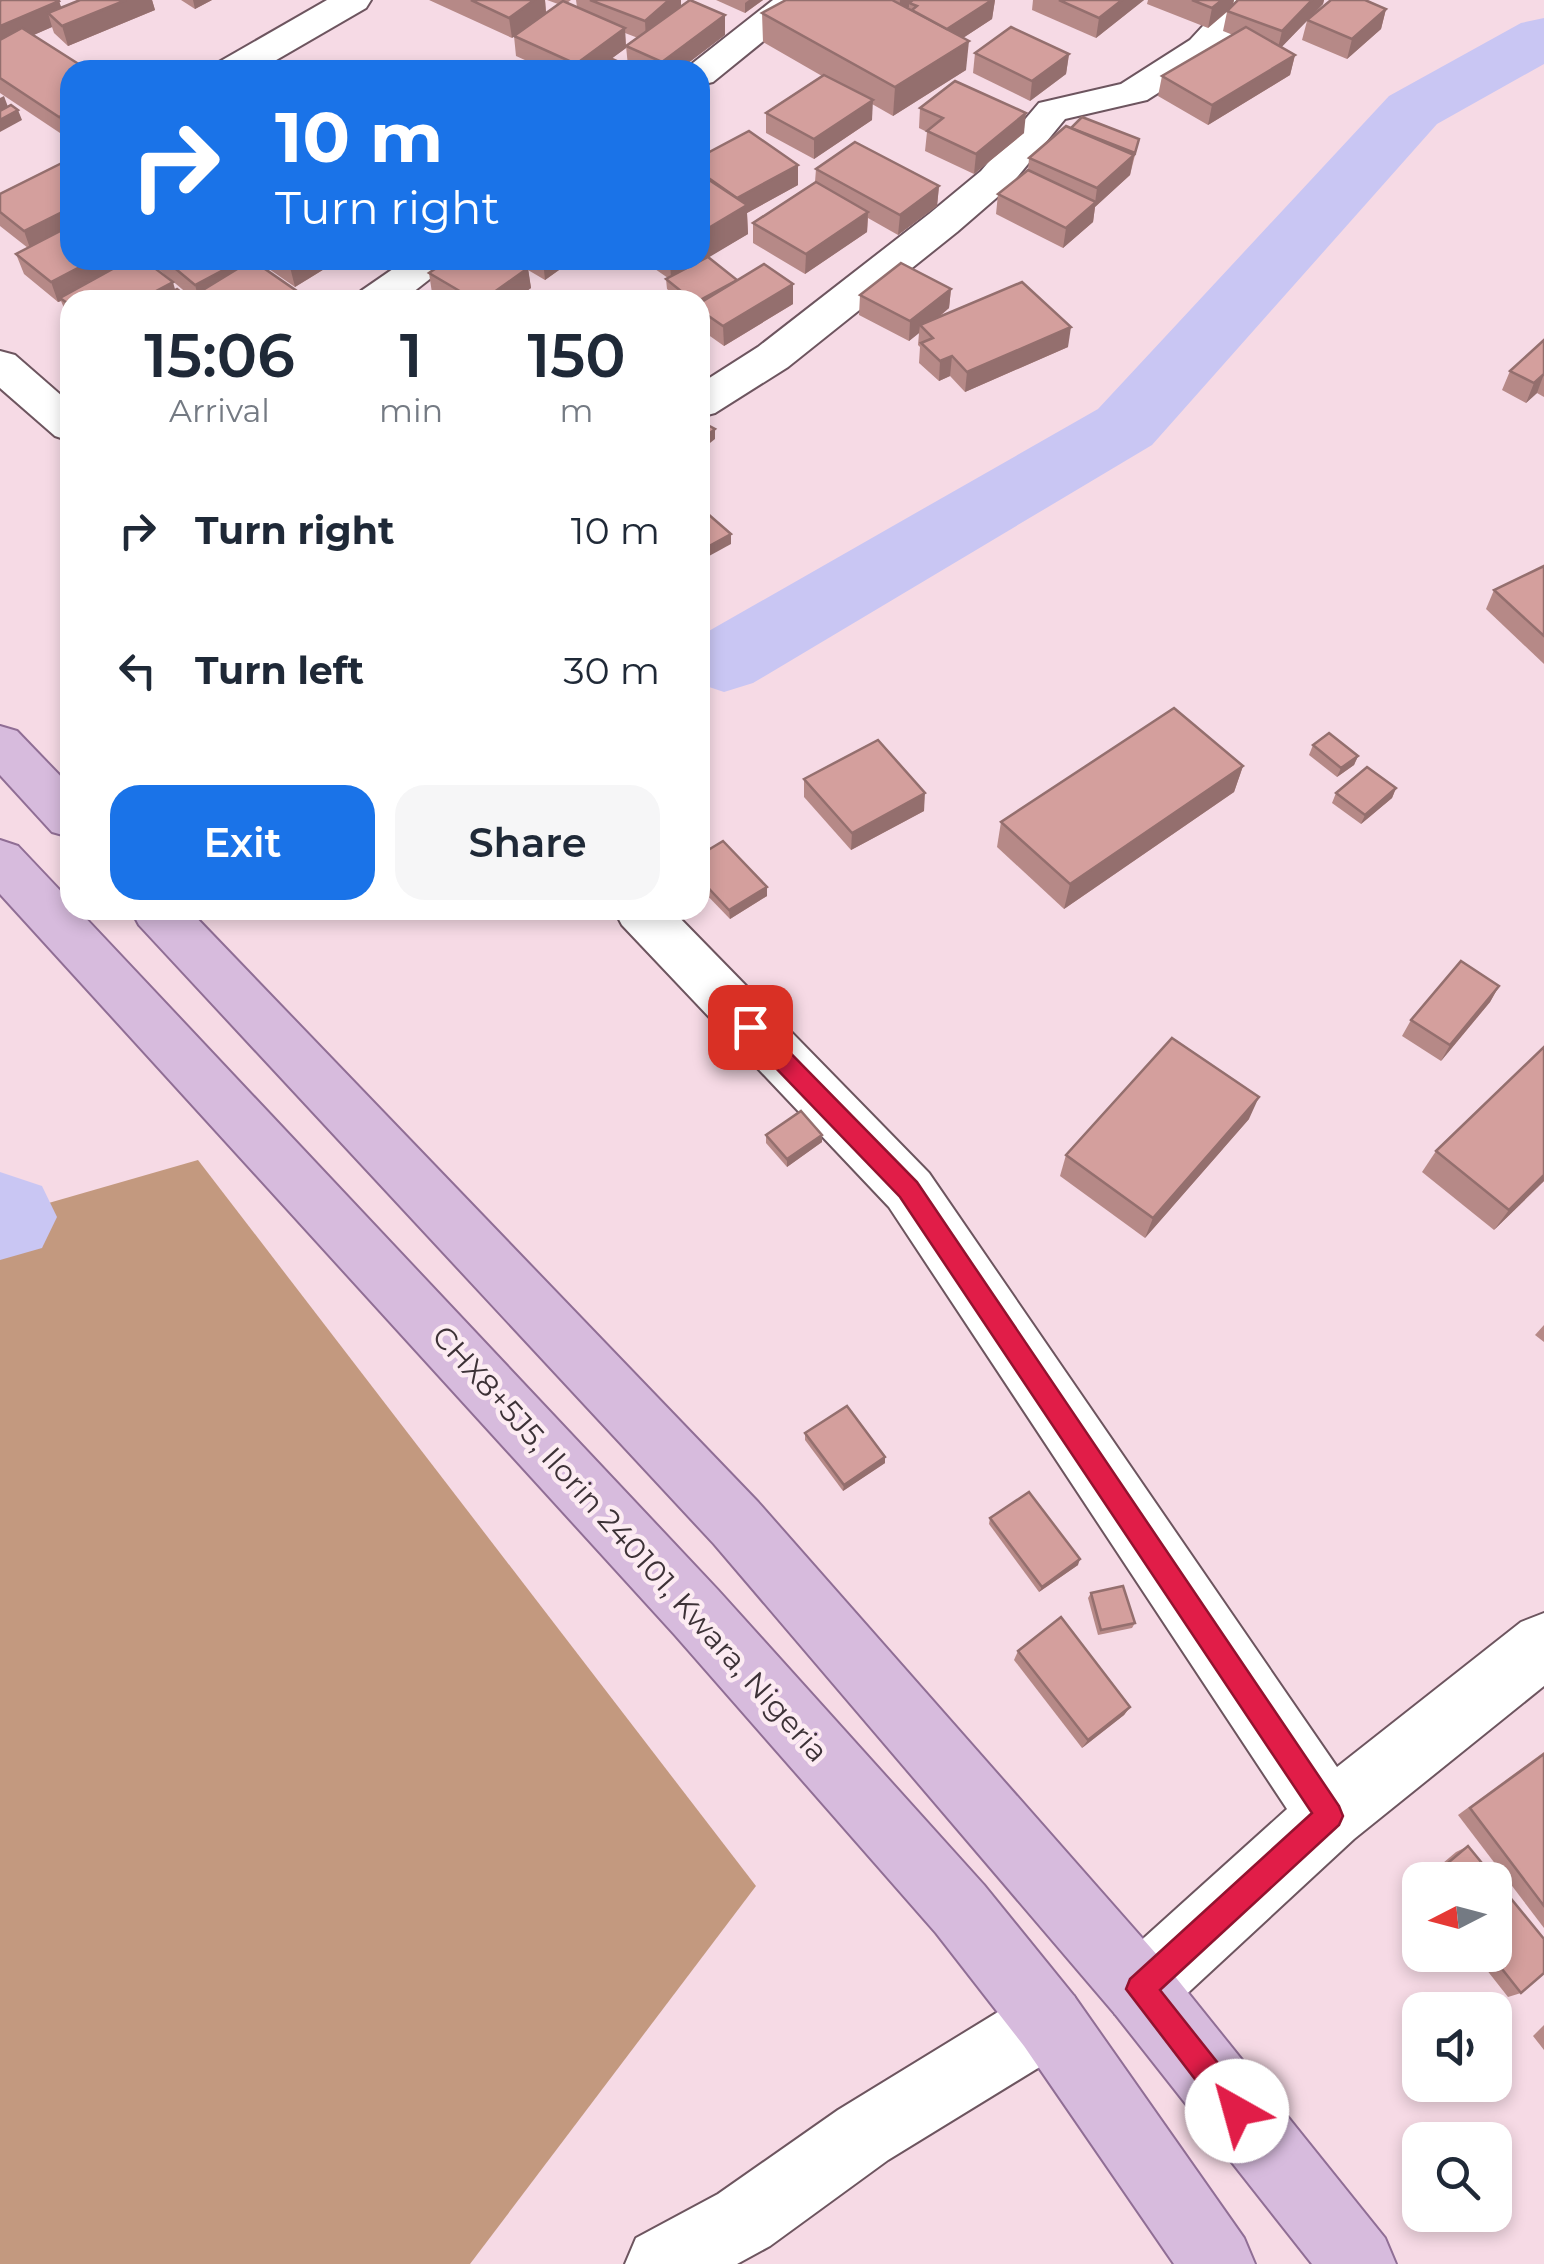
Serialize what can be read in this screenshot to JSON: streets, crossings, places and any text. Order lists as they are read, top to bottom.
{
  "streets": {
    "main road": ["CHX8+5J5, Ilorin 240101, Kwara, Nigeria"]
  },
  "north": "left",
  "page": {
    "turn": ["10 m", "Turn right"],
    "eta": [
      "15:06",
      "Arrival",
      "1",
      "min",
      "150",
      "m"
    ],
    "list": [
      {
        "name": "Turn right",
        "value": "10 m"
      },
      {
        "name": "Turn left",
        "value": "30 m"
      }
    ],
    "buttons": ["Exit", "Share"]
  }
}
